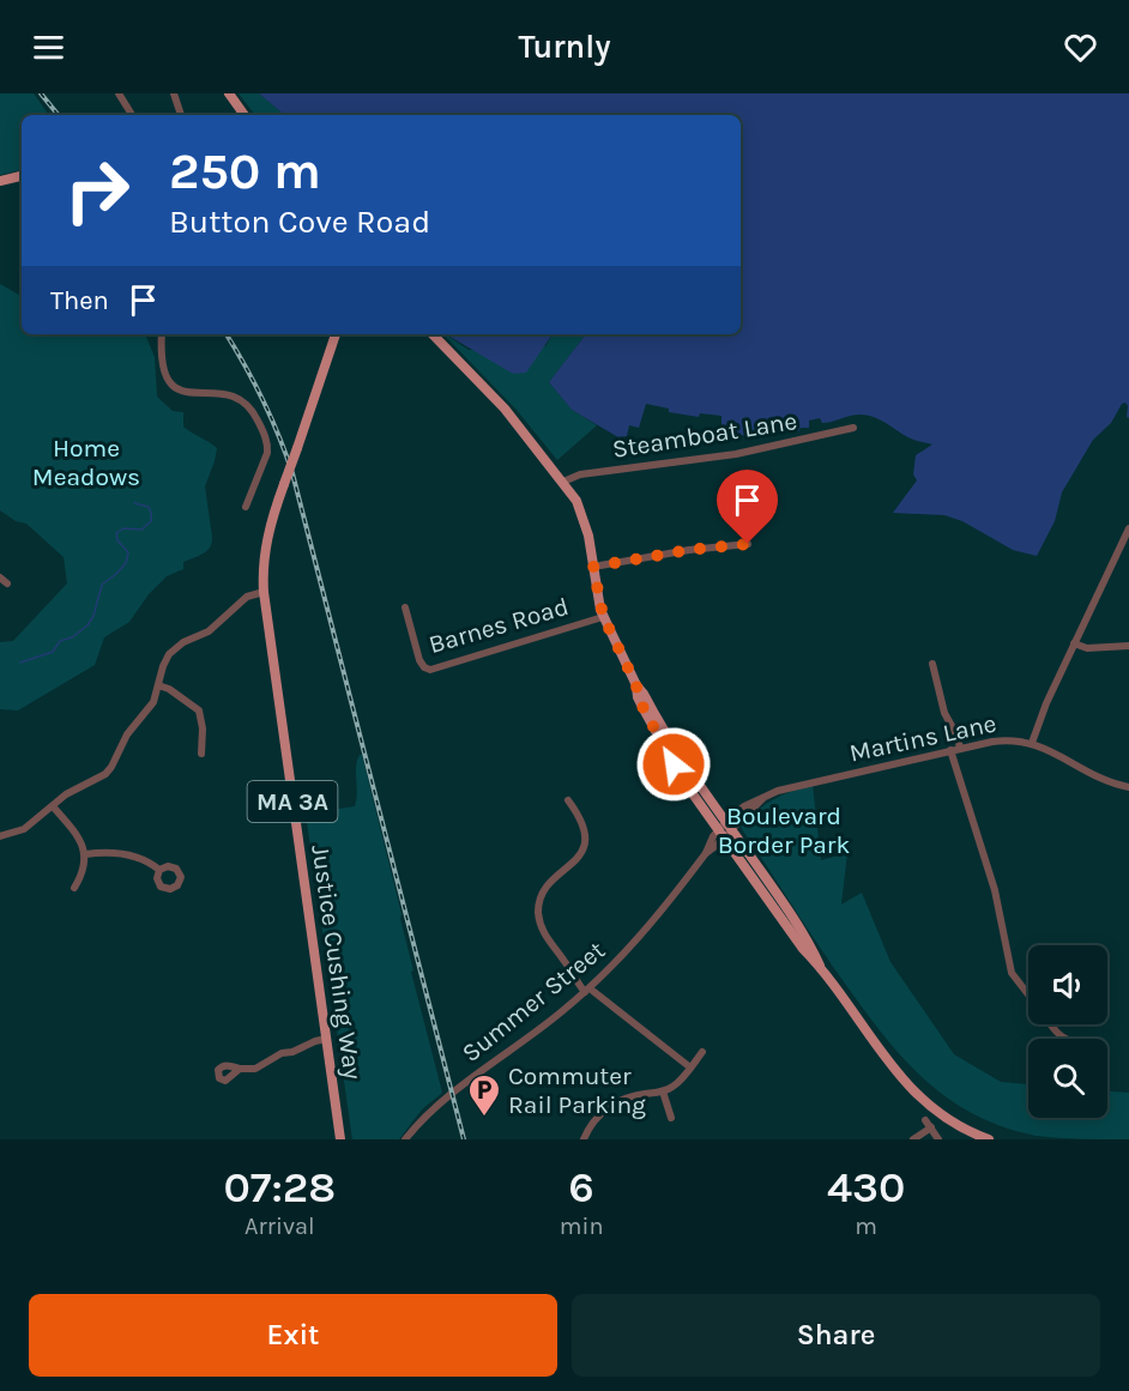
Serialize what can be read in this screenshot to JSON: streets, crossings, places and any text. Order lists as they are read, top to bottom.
{
  "streets": {
    "main road": ["MA 3A", "Justice Cushing Way"],
    "street": [
      "Steamboat Lane",
      "Barnes Road",
      "Martins Lane",
      "Summer Street"
    ]
  },
  "crossings": [
    ["Martins Lane", "Summer Street"]
  ],
  "parks": ["Home Meadows", "Boulevard Border Park"],
  "places": {
    "parking": ["Commuter Rail Parking"]
  },
  "page": {
    "header": "Turnly",
    "turn": ["250 m", "Button Cove Road"],
    "then": "Then",
    "eta": [
      "07:28",
      "Arrival",
      "6",
      "min",
      "430",
      "m"
    ],
    "buttons": ["Exit", "Share"]
  }
}
